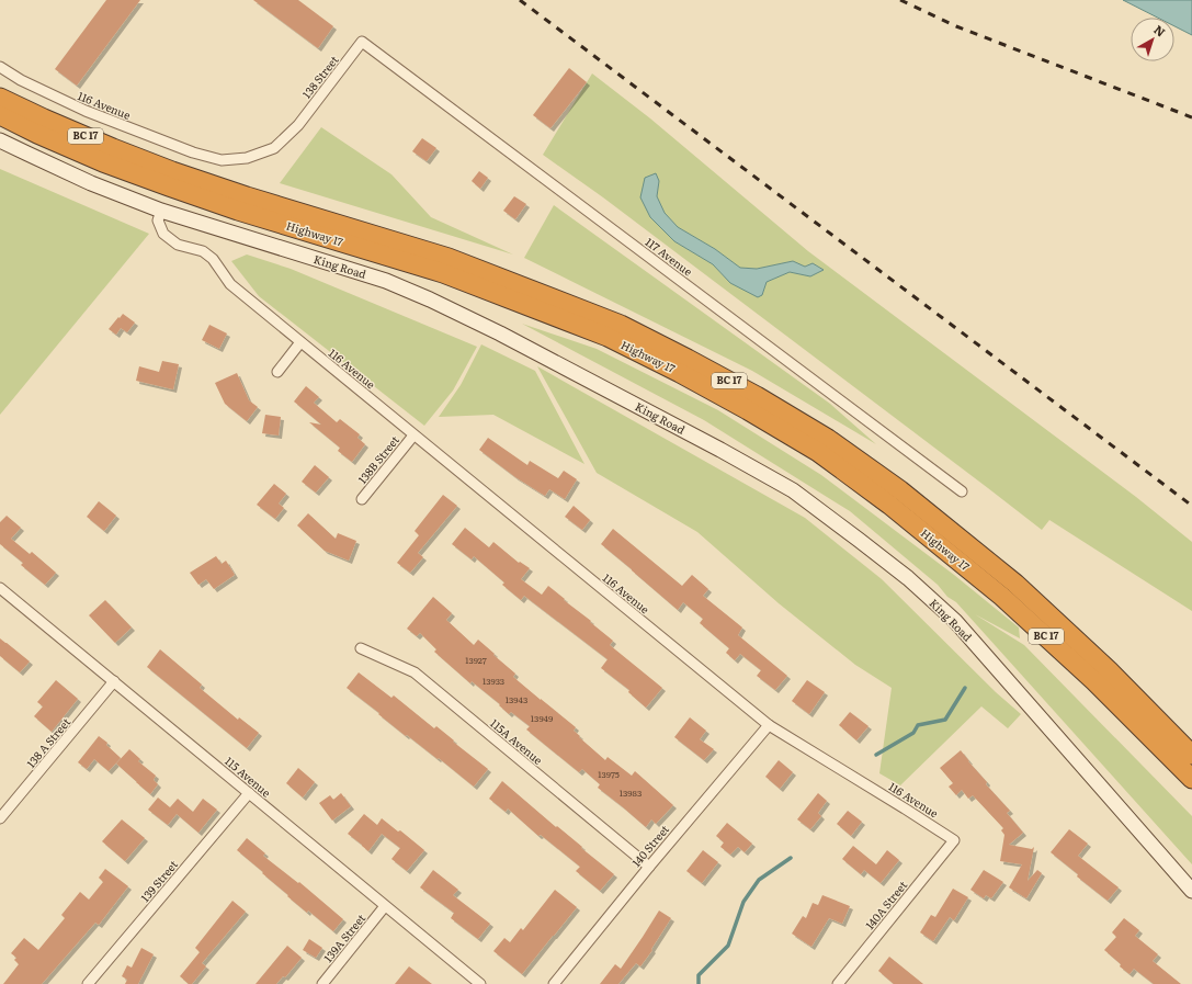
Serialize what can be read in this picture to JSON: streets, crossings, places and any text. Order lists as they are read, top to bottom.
{
  "streets": {
    "highway": ["BC 17", "Highway 17"],
    "street": [
      "138 Street",
      "116 Avenue",
      "117 Avenue",
      "King Road",
      "138B Street",
      "115A Avenue",
      "138 A Street",
      "115 Avenue",
      "140 Street",
      "139 Street",
      "140A Street",
      "139A Street"
    ]
  },
  "crossings": [
    ["138 Street", "116 Avenue"],
    ["138 Street", "117 Avenue"],
    ["116 Avenue", "King Road"],
    ["116 Avenue", "138B Street"],
    ["116 Avenue", "140 Street"],
    ["116 Avenue", "140A Street"],
    ["115A Avenue", "140 Street"],
    ["138 A Street", "115 Avenue"],
    ["115 Avenue", "139 Street"],
    ["115 Avenue", "139A Street"]
  ],
  "house_numbers": [
    "13927",
    "13933",
    "13943",
    "13949",
    "13975",
    "13983"
  ],
  "north": "top right"
}
